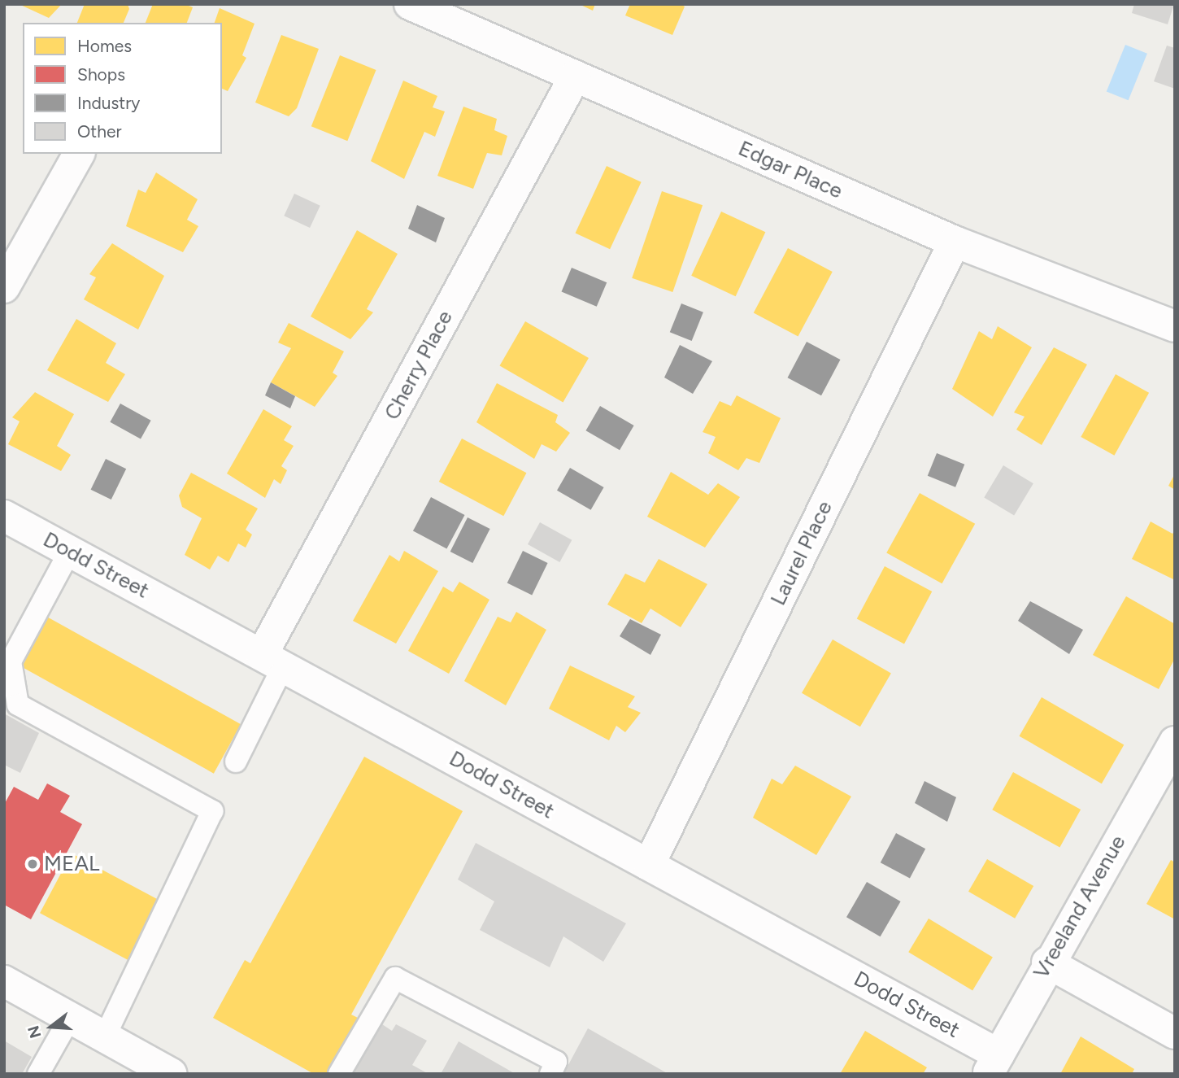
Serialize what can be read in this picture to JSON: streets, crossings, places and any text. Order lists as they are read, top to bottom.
{
  "streets": {
    "street": [
      "Edgar Place",
      "Cherry Place",
      "Laurel Place",
      "Dodd Street",
      "Vreeland Avenue"
    ]
  },
  "crossings": [
    ["Edgar Place", "Cherry Place"],
    ["Edgar Place", "Laurel Place"],
    ["Cherry Place", "Dodd Street"],
    ["Laurel Place", "Dodd Street"],
    ["Dodd Street", "Vreeland Avenue"]
  ],
  "places": ["MEAL"],
  "legend": [
    "Homes",
    "Shops",
    "Industry",
    "Other"
  ],
  "north": "left"
}
